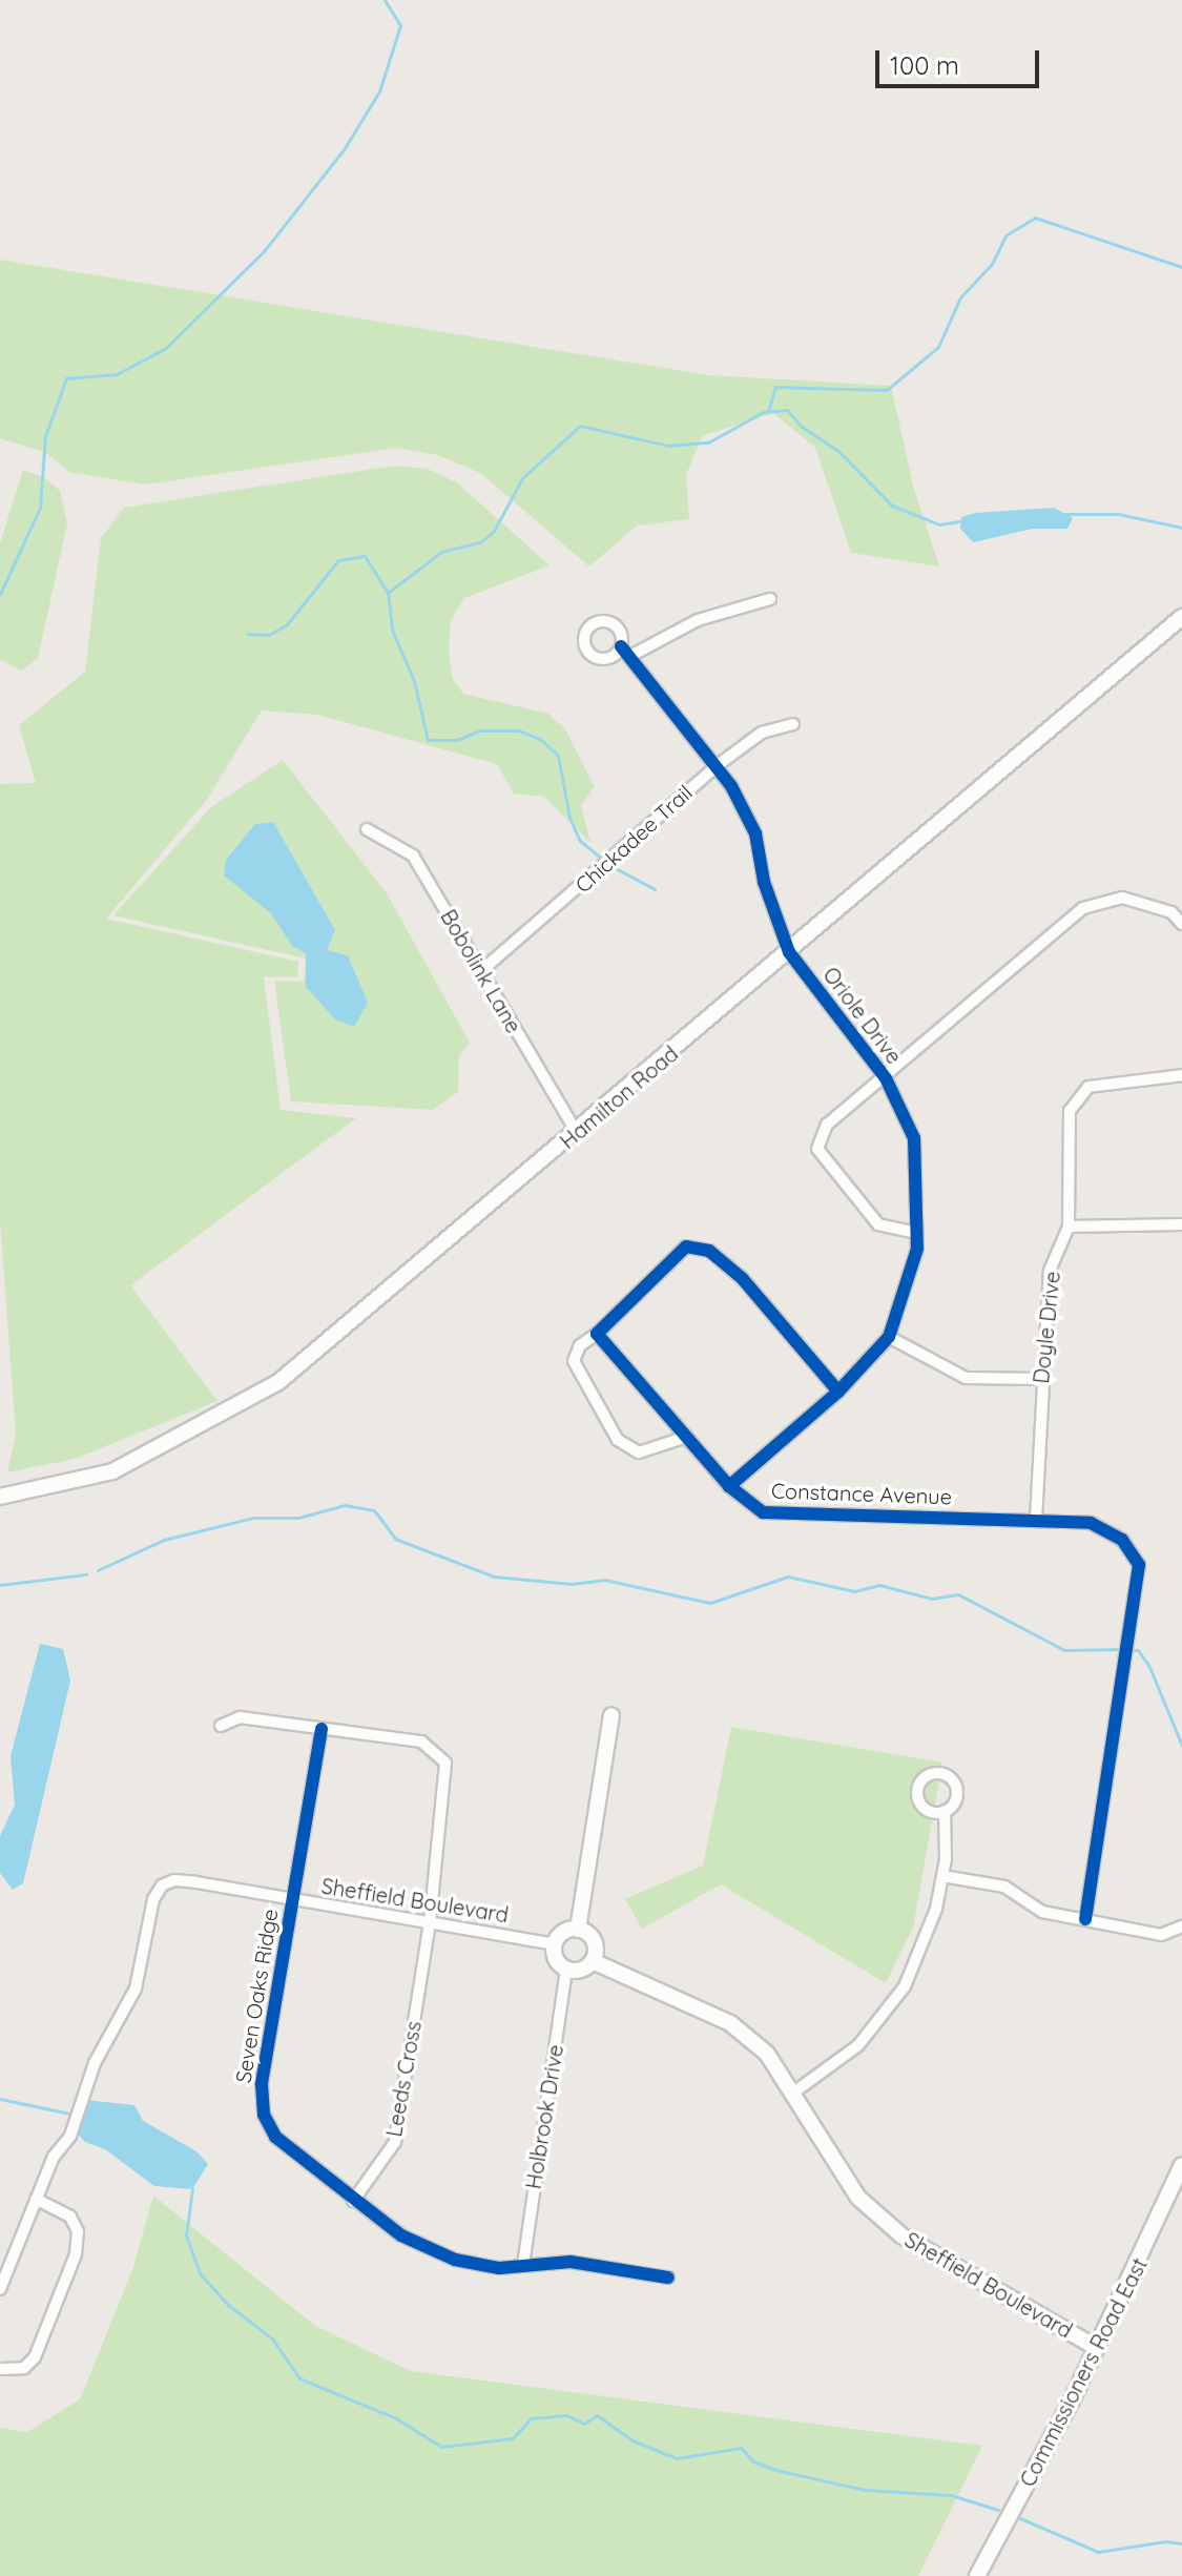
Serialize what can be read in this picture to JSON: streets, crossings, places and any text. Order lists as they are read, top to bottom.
{
  "streets": {
    "main road": ["Hamilton Road", "Sheffield Boulevard", "Commissioners Road East"],
    "street": [
      "Chickadee Trail",
      "Bobolink Lane",
      "Oriole Drive",
      "Doyle Drive",
      "Constance Avenue",
      "Seven Oaks Ridge",
      "Leeds Cross",
      "Holbrook Drive"
    ]
  },
  "crossings": [
    ["Chickadee Trail", "Bobolink Lane"],
    ["Chickadee Trail", "Oriole Drive"],
    ["Bobolink Lane", "Hamilton Road"],
    ["Oriole Drive", "Hamilton Road"],
    ["Oriole Drive", "Constance Avenue"],
    ["Doyle Drive", "Constance Avenue"],
    ["Sheffield Boulevard", "Seven Oaks Ridge"],
    ["Sheffield Boulevard", "Leeds Cross"],
    ["Sheffield Boulevard", "Holbrook Drive"],
    ["Sheffield Boulevard", "Commissioners Road East"],
    ["Seven Oaks Ridge", "Leeds Cross"],
    ["Seven Oaks Ridge", "Holbrook Drive"]
  ],
  "scale_bar": "100 m"
}
